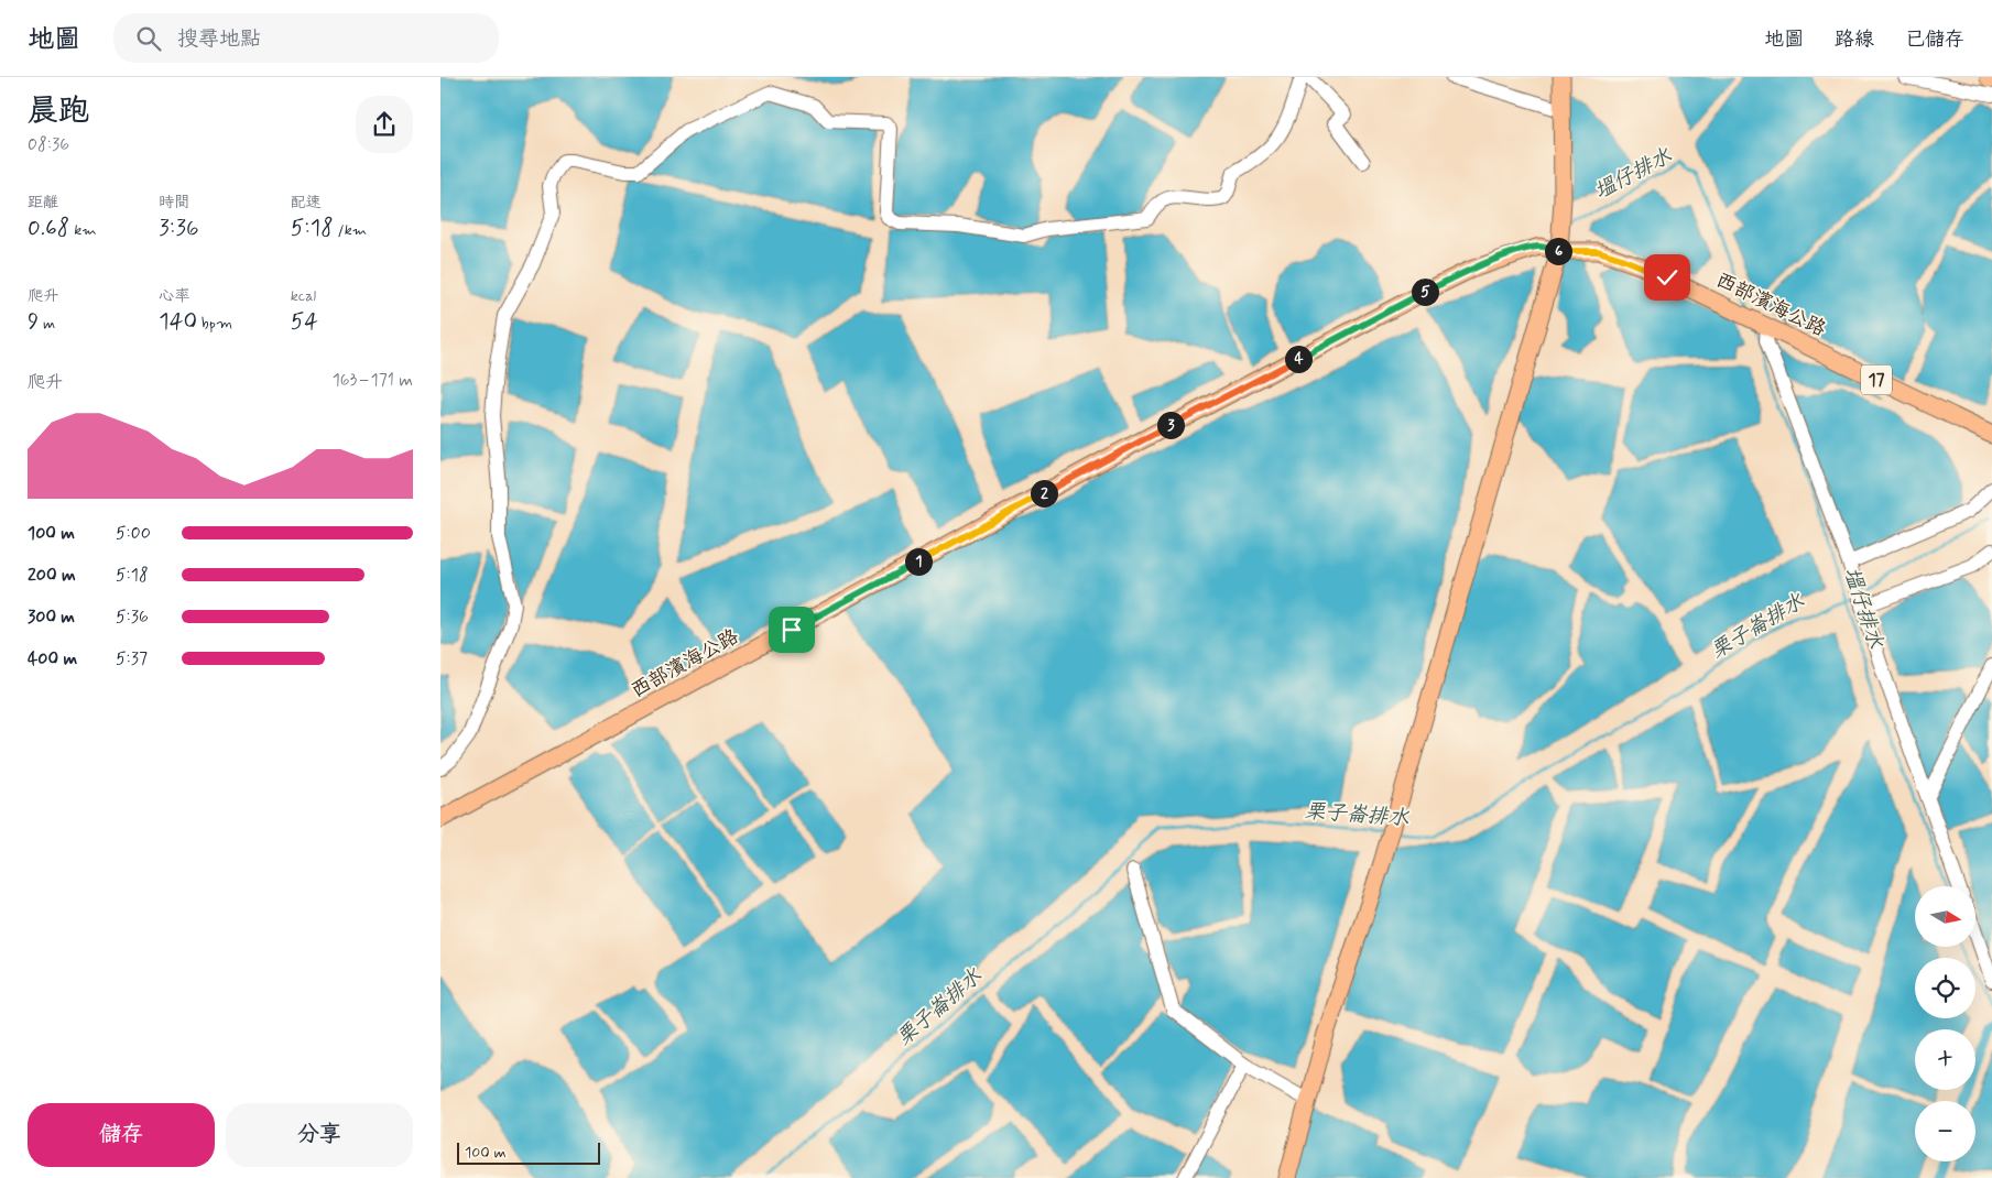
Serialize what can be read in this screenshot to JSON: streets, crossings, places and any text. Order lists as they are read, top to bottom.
{
  "streets": {
    "main road": ["西部濱海公路", "17"]
  },
  "water": ["塭仔排水", "栗子崙排水"],
  "scale_bar": "100 m",
  "north": "right",
  "page": {
    "header": "地圖",
    "search": "搜尋地點",
    "nav": ["地圖", "路線", "已儲存"],
    "heading": ["晨跑", "08:36"],
    "stats": [
      ["距離", "0.68 km"],
      ["時間", "3:36"],
      ["配速", "5:18 /km"],
      ["爬升", "9 m"],
      ["心率", "140 bpm"],
      ["kcal", "54"]
    ],
    "pins": [
      "6",
      "5",
      "4",
      "3",
      "2",
      "1"
    ],
    "chart": ["爬升", "163–171 m"],
    "list": [
      {
        "name": "100 m",
        "note": "5:00"
      },
      {
        "name": "200 m",
        "note": "5:18"
      },
      {
        "name": "300 m",
        "note": "5:36"
      },
      {
        "name": "400 m",
        "note": "5:37"
      }
    ],
    "map_buttons": ["+", "−"],
    "buttons": ["儲存", "分享"],
    "scale": "100 m"
  }
}
